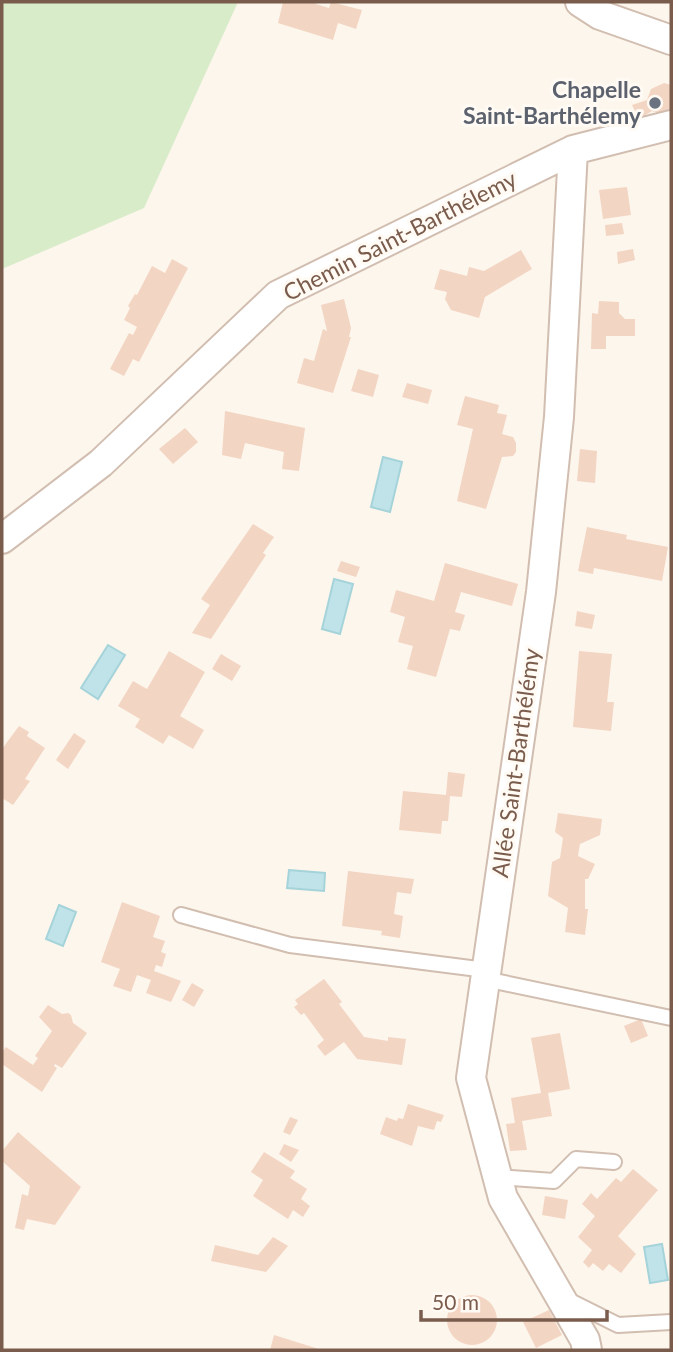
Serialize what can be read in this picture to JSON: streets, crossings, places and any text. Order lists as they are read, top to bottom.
{
  "streets": {
    "street": ["Chemin Saint-Barthélemy", "Allée Saint-Barthélémy"]
  },
  "crossings": [
    ["Chemin Saint-Barthélemy", "Allée Saint-Barthélémy"]
  ],
  "places": ["Chapelle Saint-Barthélemy"],
  "scale_bar": "50 m"
}
